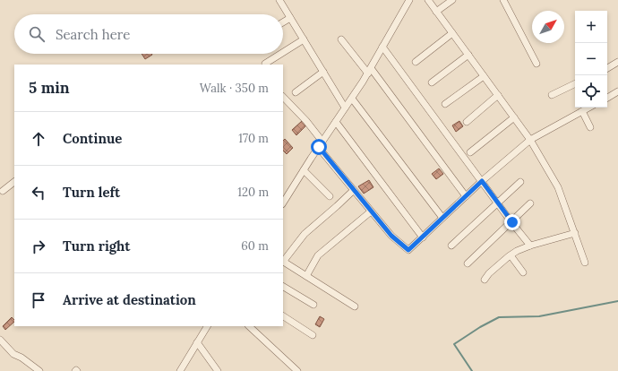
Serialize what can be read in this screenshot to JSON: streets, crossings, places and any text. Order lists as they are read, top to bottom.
{
  "north": "top right",
  "page": {
    "map_buttons": ["+", "−"],
    "search": "Search here",
    "heading": ["5 min", "Walk · 350 m"],
    "list": [
      ["Continue", "170 m"],
      ["Turn left", "120 m"],
      ["Turn right", "60 m"],
      "Arrive at destination"
    ]
  }
}
